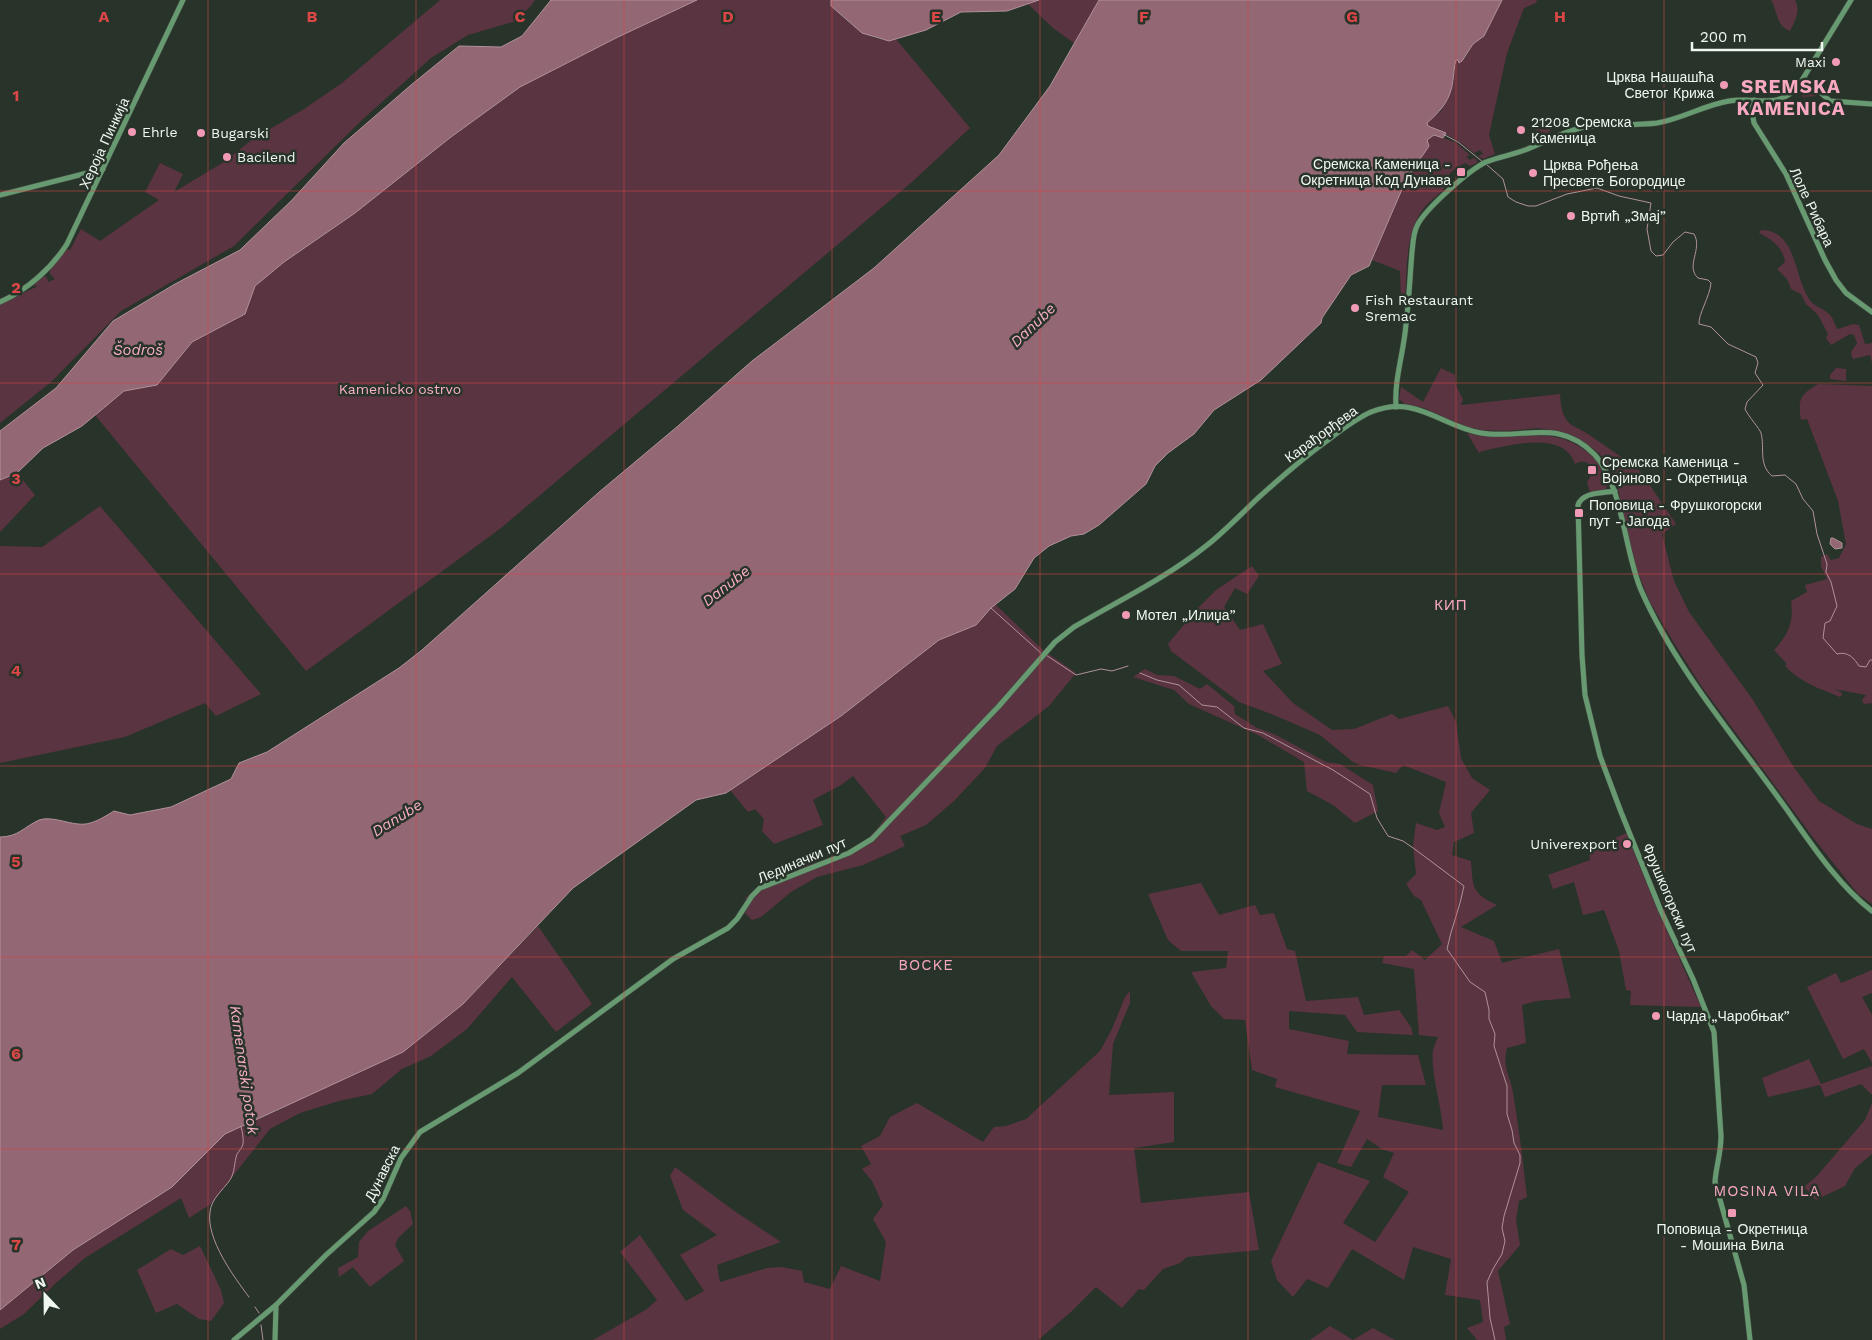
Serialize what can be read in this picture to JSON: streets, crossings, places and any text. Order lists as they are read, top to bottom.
{
  "streets": {
    "main road": [
      "Хероја Пинкија",
      "Лоле Рибара",
      "Карађорђева",
      "Лединачки пут",
      "Фрушкогорски пут",
      "Дунавска"
    ]
  },
  "crossings": [
    ["Карађорђева", "Лединачки пут"],
    ["Лединачки пут", "Дунавска"]
  ],
  "districts": [
    "SREMSKA KAMENICA",
    "КИП",
    "BOCKE",
    "MOSINA VILA"
  ],
  "water": ["Danube", "Šodroš", "Kamenarski potok"],
  "parks": ["Kamenicko ostrvo"],
  "places": {
    "other": [
      "Maxi",
      "Црква Нашашћа Светог Крижа",
      "21208 Сремска Каменица",
      "Ehrle",
      "Bugarski",
      "Bacilend",
      "Црква Рођења Пресвете Богородице",
      "Вртић „Змај”",
      "Fish Restaurant Sremac",
      "Мотел „Илиџа”",
      "Univerexport",
      "Чарда „Чаробњак”"
    ],
    "transit": [
      "Сремска Каменица - Окретница Код Дунава",
      "Сремска Каменица - Војиново - Окретница",
      "Поповица - Фрушкогорски пут - Јагода",
      "Поповица - Окретница - Мошина Вила"
    ]
  },
  "scale_bar": "200 m",
  "north": "top",
  "grid": {
    "columns": [
      "A",
      "B",
      "C",
      "D",
      "E",
      "F",
      "G",
      "H"
    ],
    "rows": [
      "1",
      "2",
      "3",
      "4",
      "5",
      "6",
      "7"
    ]
  }
}
